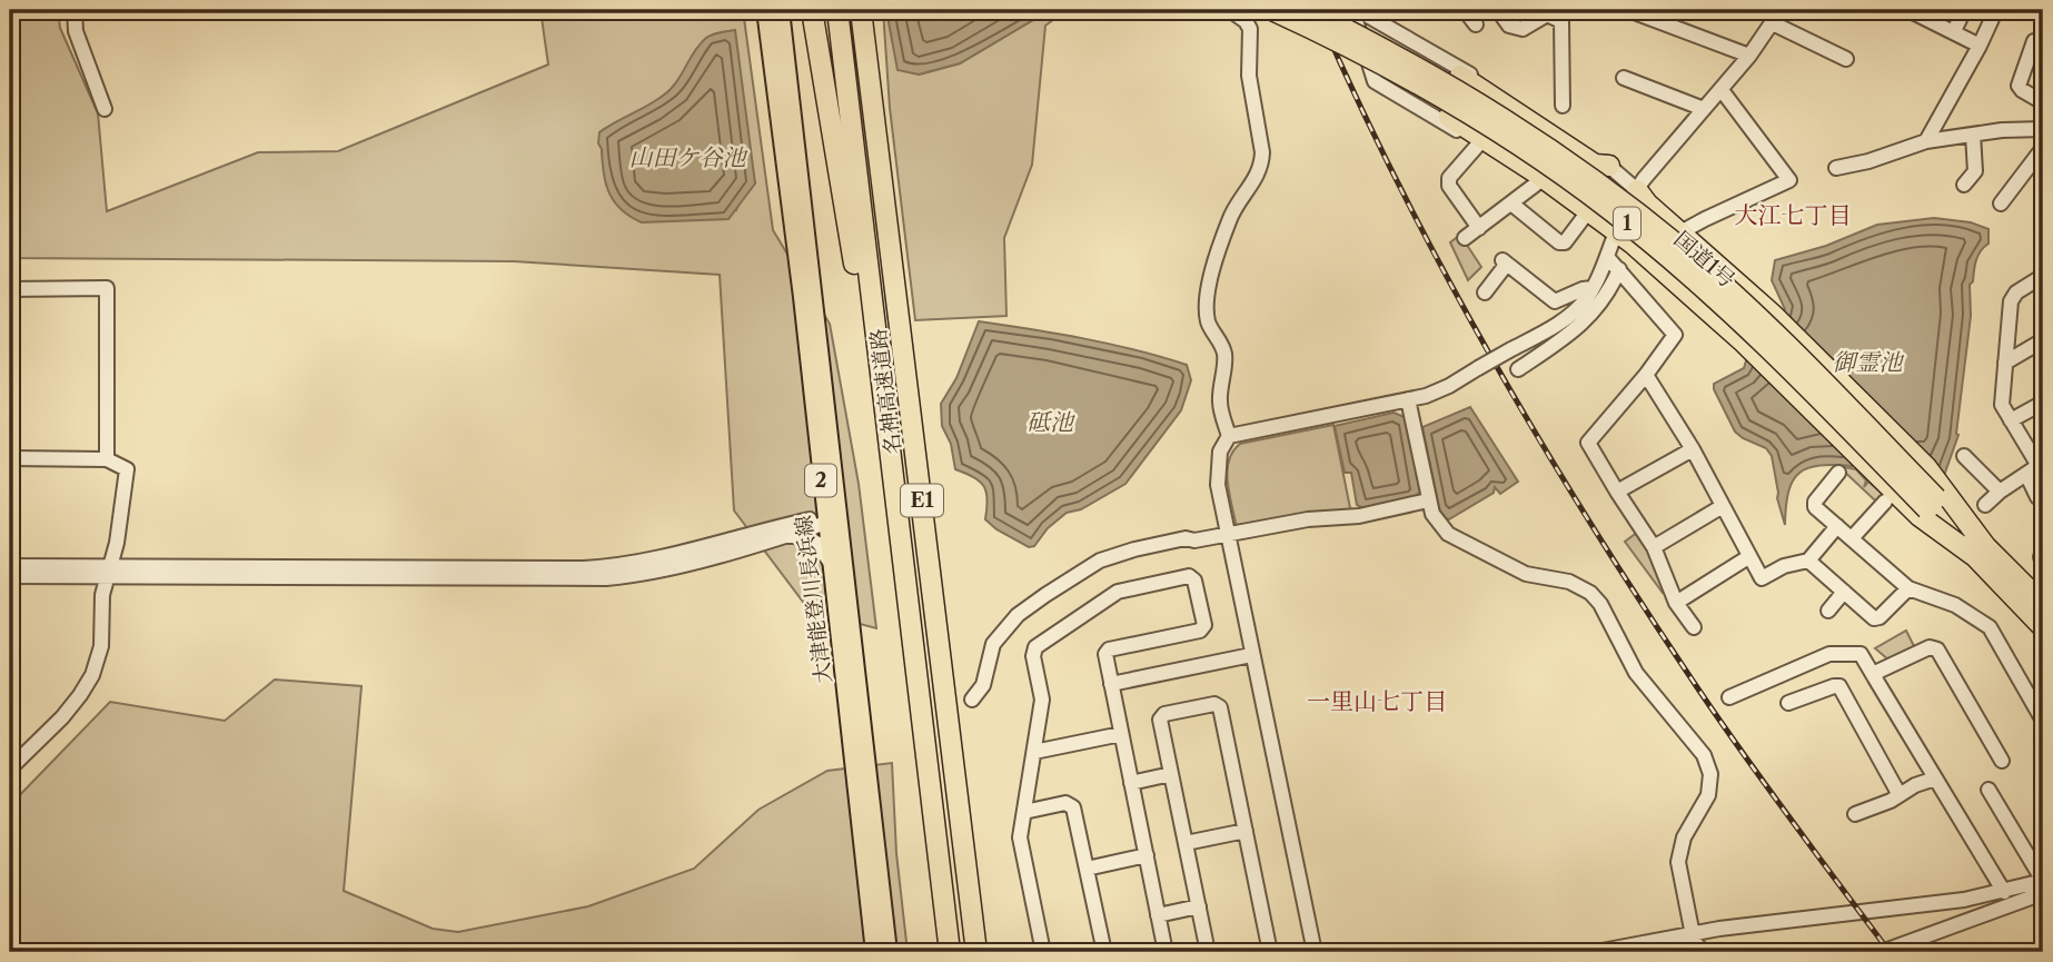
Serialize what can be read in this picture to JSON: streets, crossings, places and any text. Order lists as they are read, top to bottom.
{
  "streets": {
    "highway": [
      "1",
      "国道1号",
      "名神高速道路",
      "E1"
    ],
    "main road": ["2", "大津能登川長浜線"]
  },
  "districts": ["大江七丁目", "一里山七丁目"],
  "water": ["山田ケ谷池", "御霊池", "砥池"]
}
